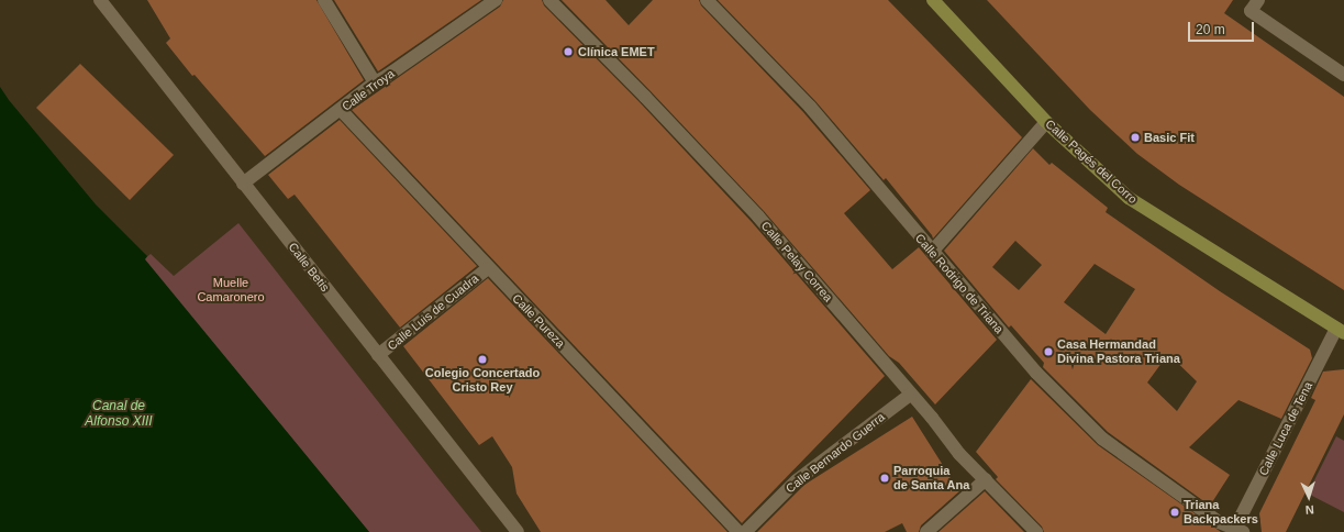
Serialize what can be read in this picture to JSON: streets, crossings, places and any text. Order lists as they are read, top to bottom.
{
  "streets": {
    "main road": ["Calle Pagés del Corro"],
    "street": [
      "Calle Troya",
      "Calle Pelay Correa",
      "Calle Betis",
      "Calle Rodrigo de Triana",
      "Calle Luis de Cuadra",
      "Calle Pureza",
      "Calle Luca de Tena",
      "Calle Bernardo Guerra"
    ]
  },
  "crossings": [
    ["Calle Troya", "Calle Betis"],
    ["Calle Troya", "Calle Pureza"],
    ["Calle Pagés del Corro", "Calle Luca de Tena"],
    ["Calle Pelay Correa", "Calle Bernardo Guerra"],
    ["Calle Betis", "Calle Luis de Cuadra"],
    ["Calle Rodrigo de Triana", "Calle Luca de Tena"],
    ["Calle Luis de Cuadra", "Calle Pureza"]
  ],
  "water": ["Canal de Alfonso XIII"],
  "parks": ["Muelle Camaronero"],
  "places": [
    "Clínica EMET",
    "Basic Fit",
    "Casa Hermandad Divina Pastora Triana",
    "Colegio Concertado Cristo Rey",
    "Parroquia de Santa Ana",
    "Triana Backpackers"
  ],
  "scale_bar": "20 m",
  "north": "bottom"
}
